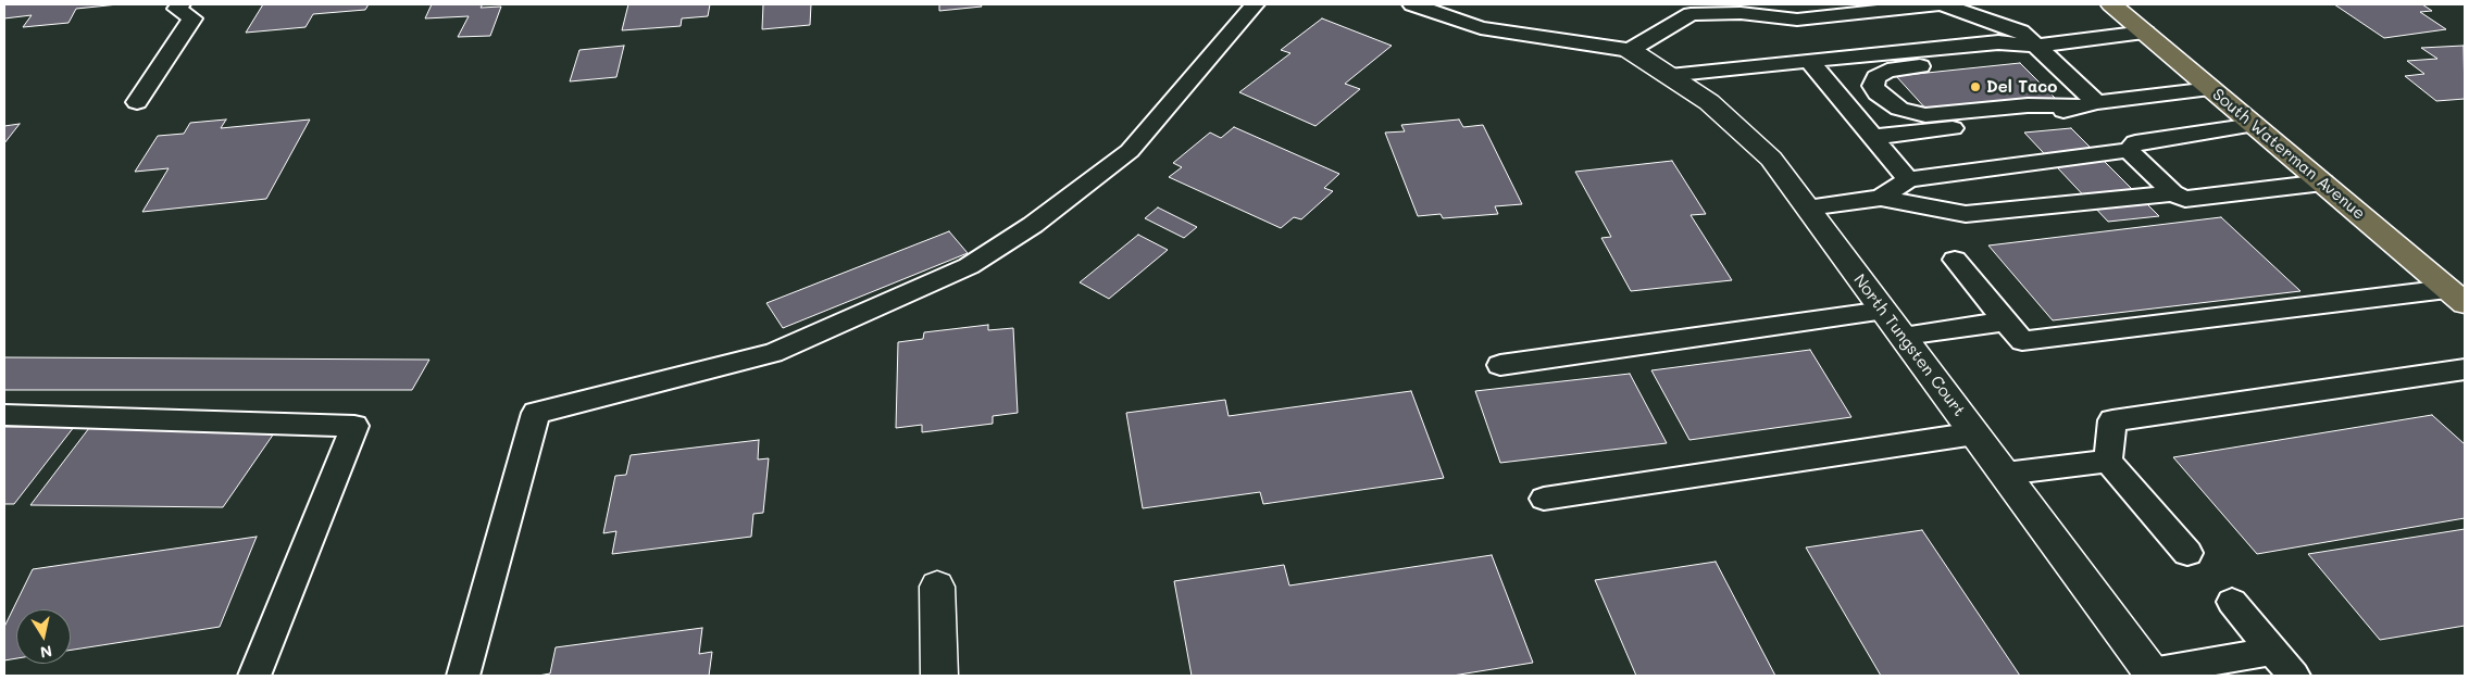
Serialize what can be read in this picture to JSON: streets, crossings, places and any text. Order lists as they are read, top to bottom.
{
  "streets": {
    "main road": ["South Waterman Avenue"],
    "street": ["North Tungsten Court"]
  },
  "places": ["Del Taco"],
  "north": "bottom"
}
